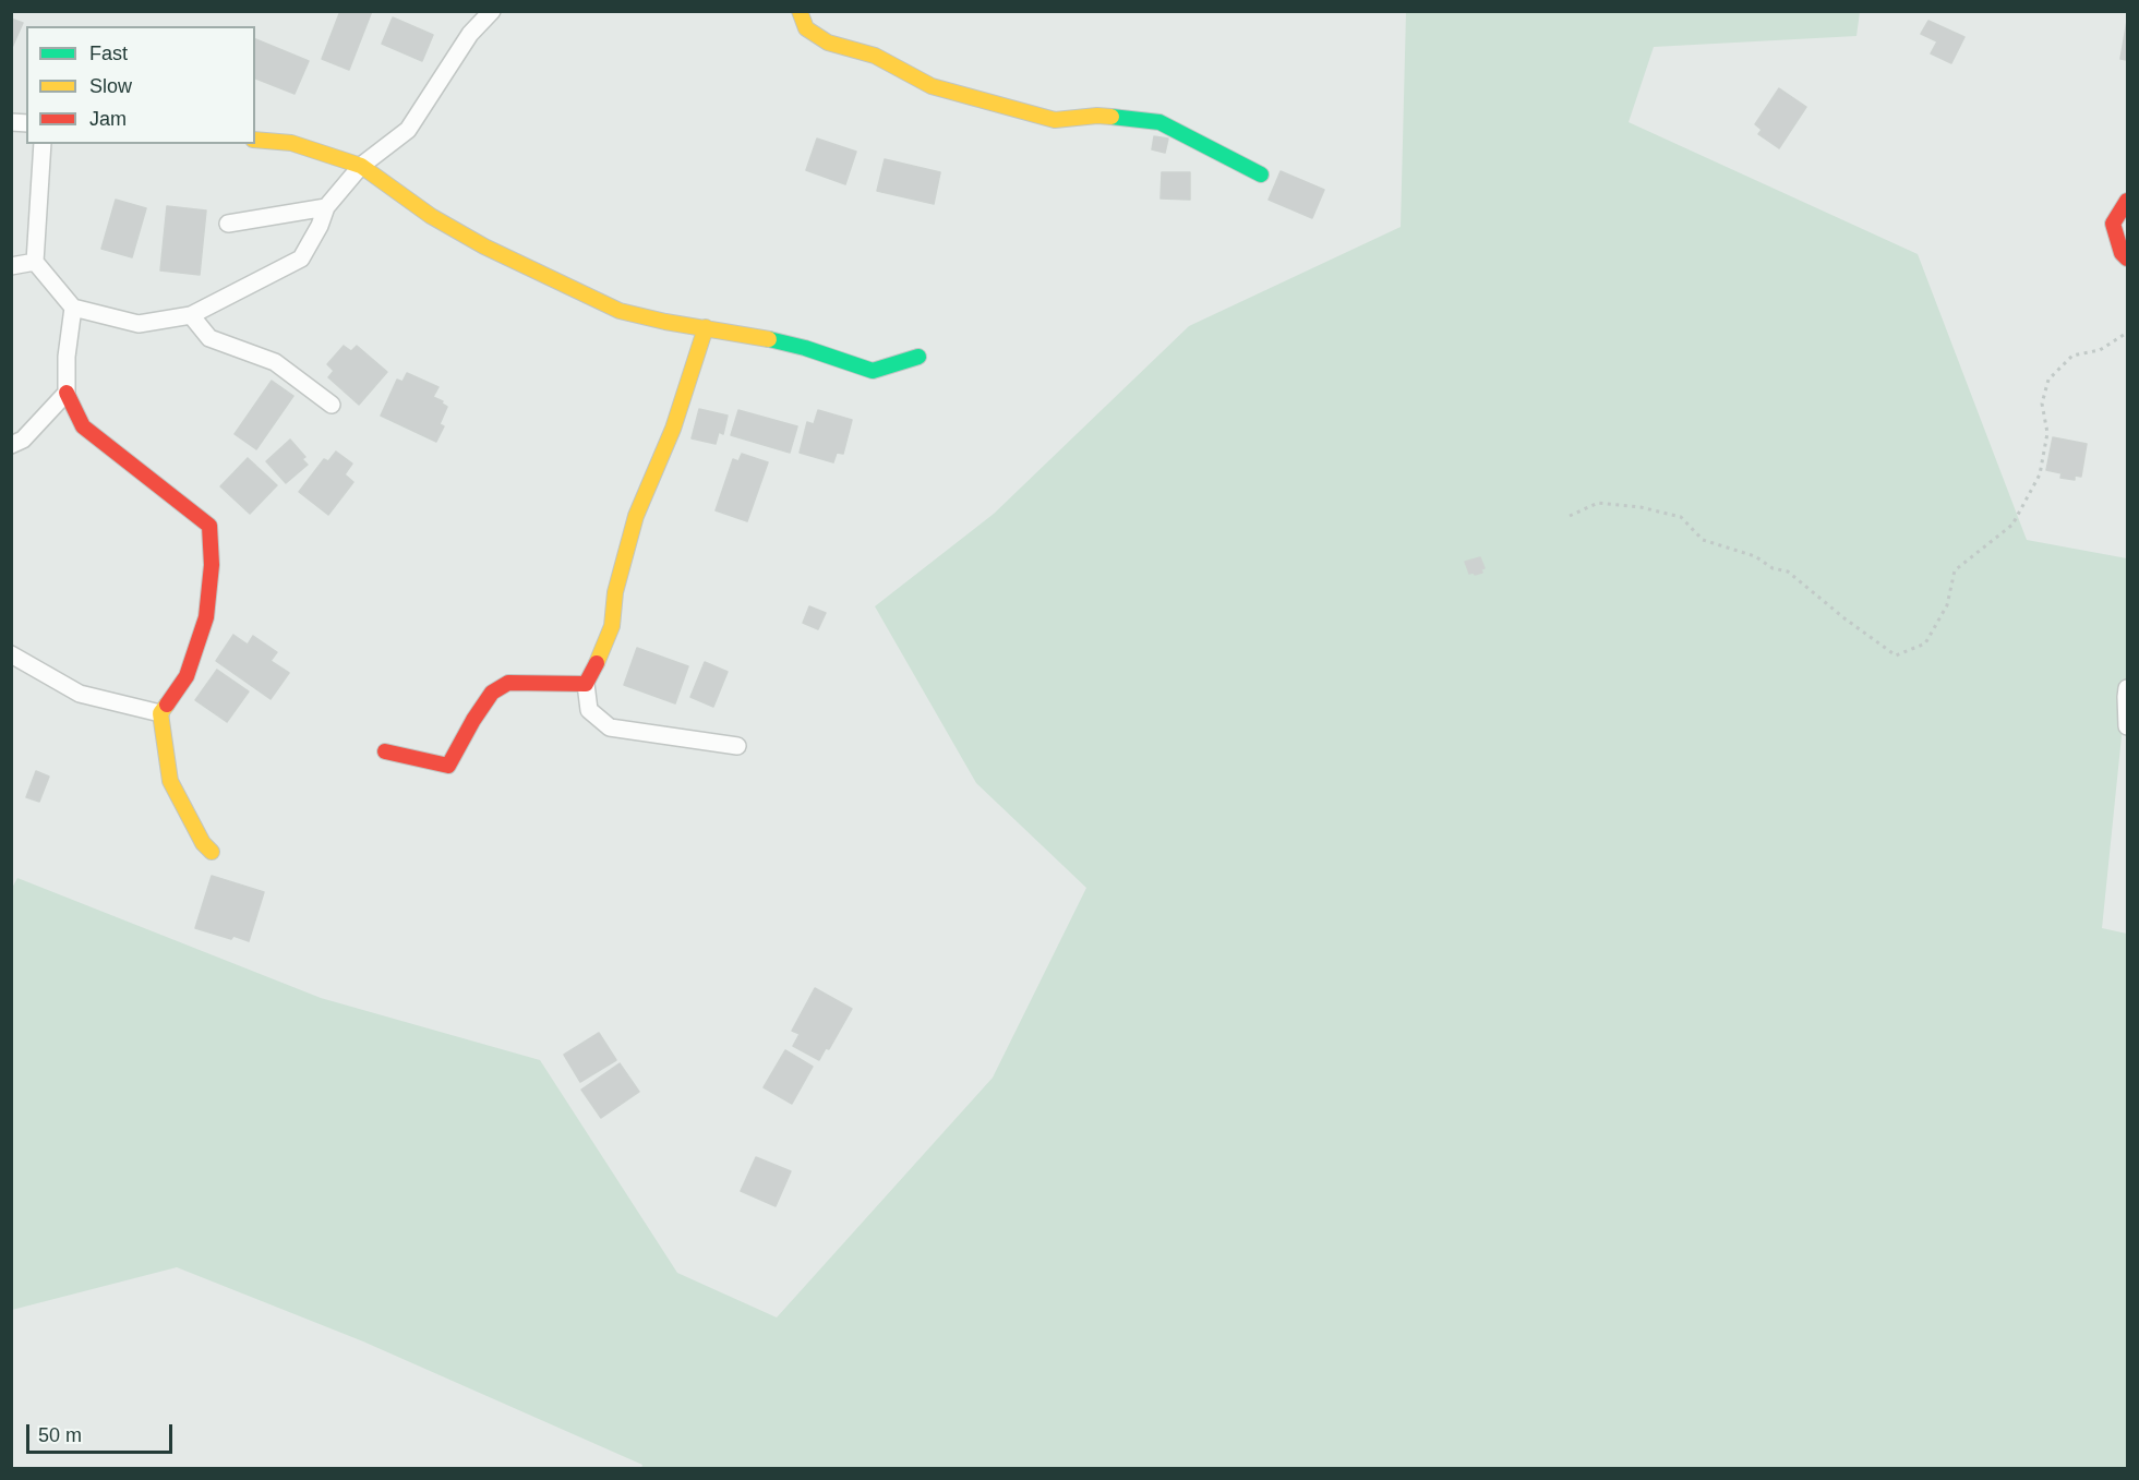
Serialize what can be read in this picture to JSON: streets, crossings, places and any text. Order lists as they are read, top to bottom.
{
  "legend": ["Fast", "Slow", "Jam"],
  "scale_bar": "50 m"
}
